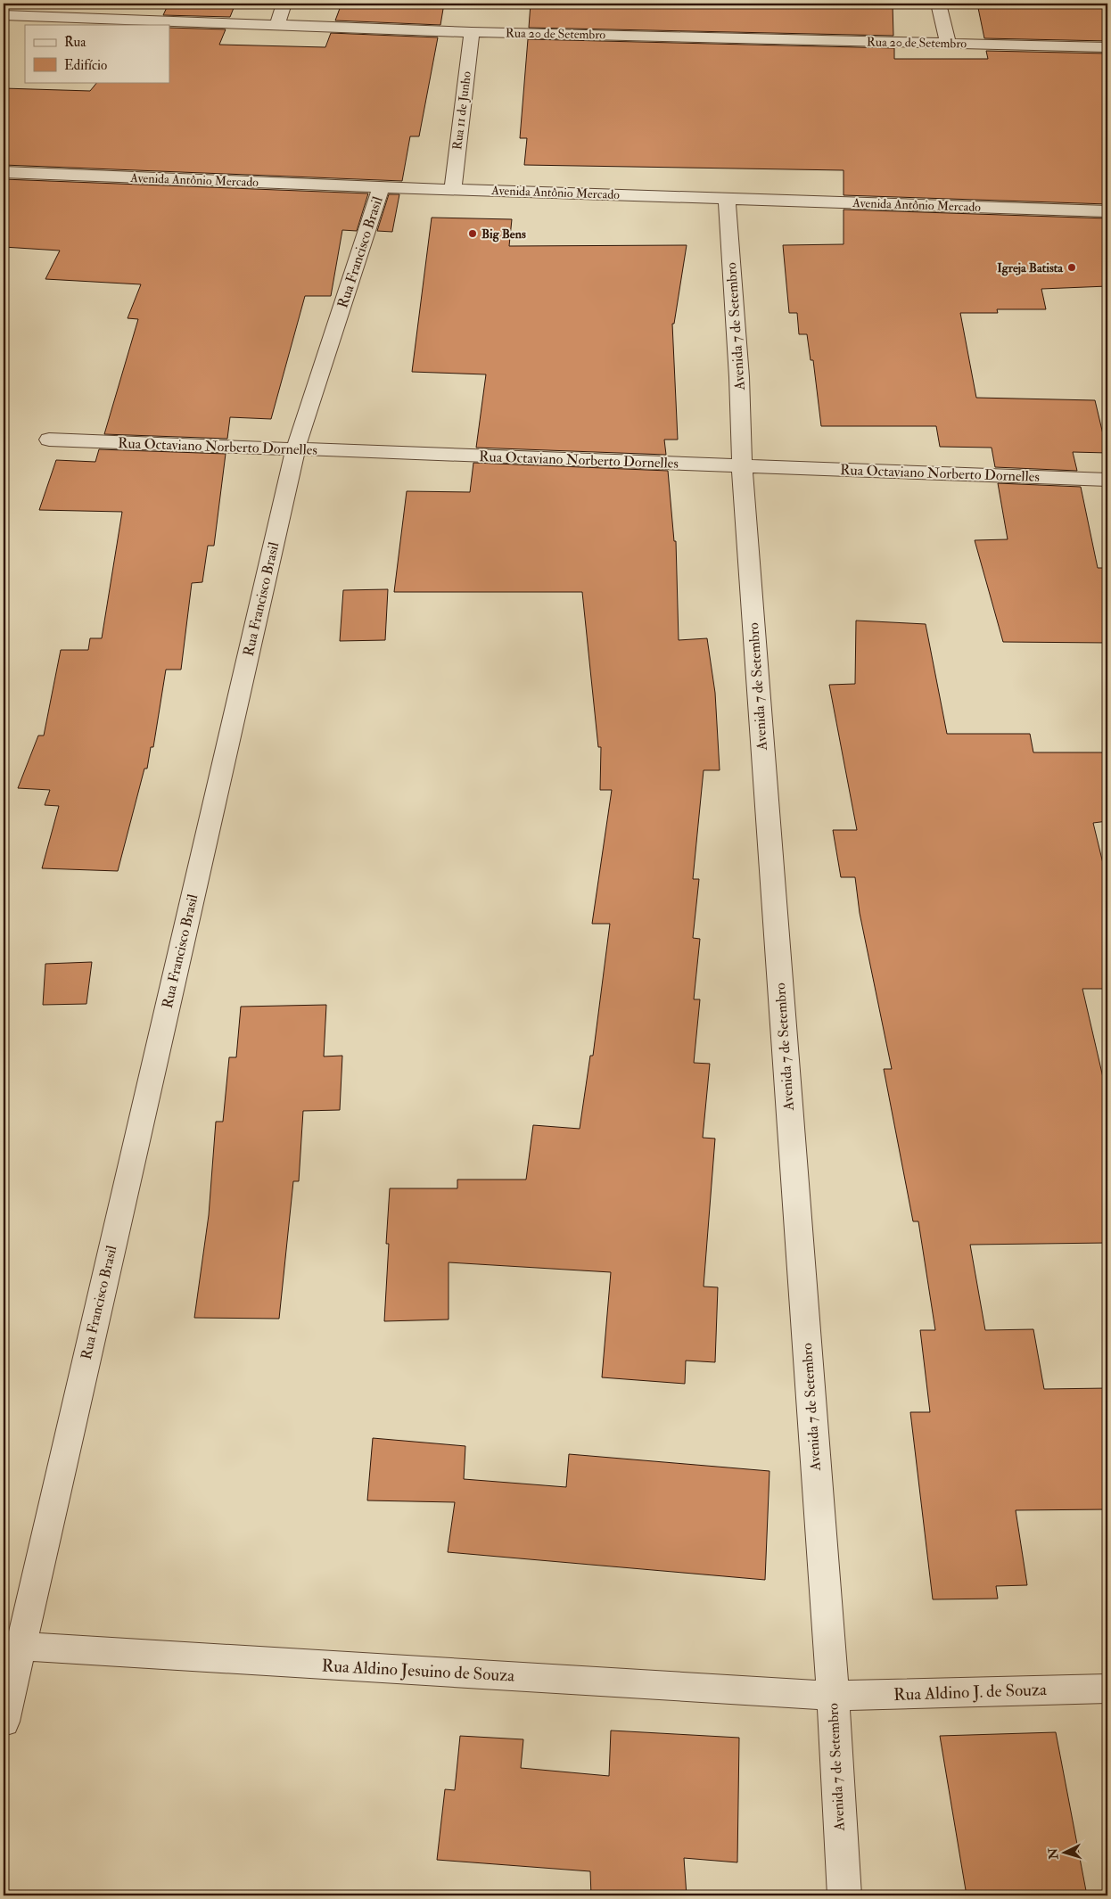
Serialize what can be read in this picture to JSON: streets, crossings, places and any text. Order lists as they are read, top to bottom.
{
  "streets": {
    "street": [
      "Rua 20 de Setembro",
      "Rua 11 de Junho",
      "Avenida Antônio Mercado",
      "Rua Francisco Brasil",
      "Avenida 7 de Setembro",
      "Rua Octaviano Norberto Dornelles",
      "Rua Aldino Jesuino de Souza",
      "Rua Aldino J. de Souza"
    ]
  },
  "crossings": [
    ["Rua 20 de Setembro", "Rua 11 de Junho"],
    ["Rua 11 de Junho", "Avenida Antônio Mercado"],
    ["Avenida Antônio Mercado", "Rua Francisco Brasil"],
    ["Avenida Antônio Mercado", "Avenida 7 de Setembro"],
    ["Rua Francisco Brasil", "Rua Octaviano Norberto Dornelles"],
    ["Rua Francisco Brasil", "Rua Aldino Jesuino de Souza"],
    ["Avenida 7 de Setembro", "Rua Octaviano Norberto Dornelles"],
    ["Avenida 7 de Setembro", "Rua Aldino Jesuino de Souza"],
    ["Avenida 7 de Setembro", "Rua Aldino J. de Souza"],
    ["Rua Aldino Jesuino de Souza", "Rua Aldino J. de Souza"]
  ],
  "places": ["Big Bens", "Igreja Batista"],
  "legend": ["Rua", "Edifício"],
  "north": "left"
}
